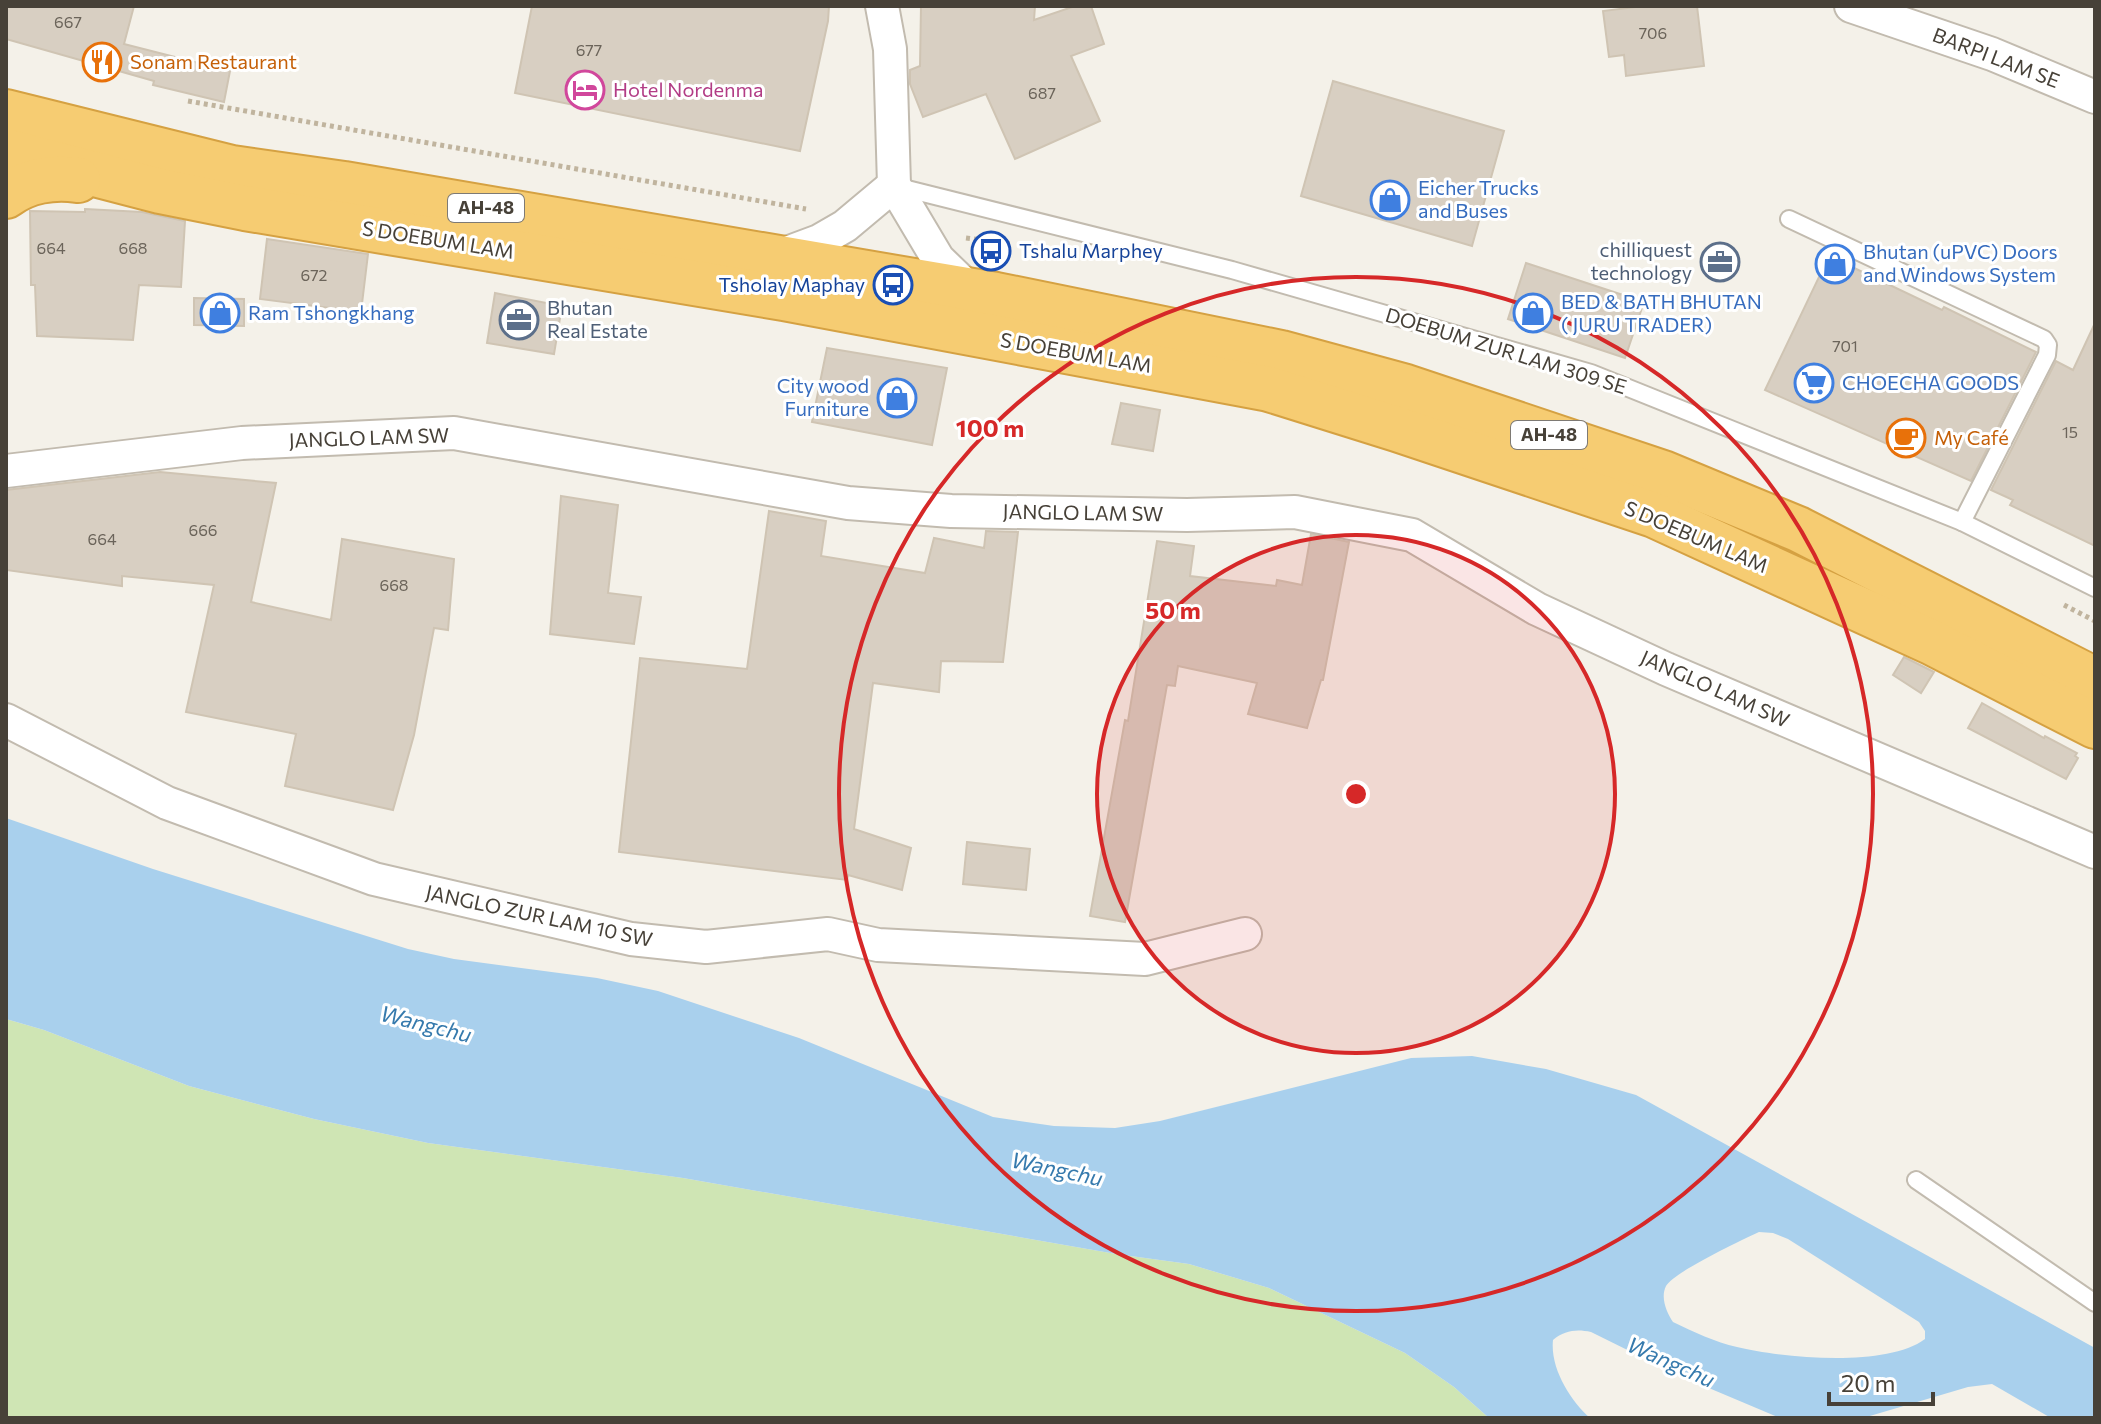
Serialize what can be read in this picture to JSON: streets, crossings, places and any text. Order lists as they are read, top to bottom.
{
  "streets": {
    "highway": ["AH-48", "S DOEBUM LAM"],
    "street": ["BARPI LAM SE", "JANGLO LAM SW", "JANGLO ZUR LAM 10 SW"],
    "lane": ["DOEBUM ZUR LAM 309 SE"]
  },
  "water": ["Wangchu"],
  "places": {
    "restaurant": ["Sonam Restaurant"],
    "hotel": ["Hotel Nordenma"],
    "shop": [
      "Eicher Trucks and Buses",
      "Bhutan (uPVC) Doors and Windows System",
      "Ram Tshongkhang",
      "BED & BATH BHUTAN ( JURU TRADER)",
      "City wood Furniture"
    ],
    "bus stop": ["Tshalu Marphey", "Tsholay Maphay"],
    "office": ["chilliquest technology", "Bhutan Real Estate"],
    "supermarket": ["CHOECHA GOODS"],
    "cafe": ["My Café"]
  },
  "house_numbers": [
    "667",
    "706",
    "677",
    "687",
    "664",
    "668",
    "672",
    "701",
    "15",
    "666",
    "664",
    "668"
  ],
  "scale_bar": "20 m",
  "rings": ["100 m", "50 m"]
}
